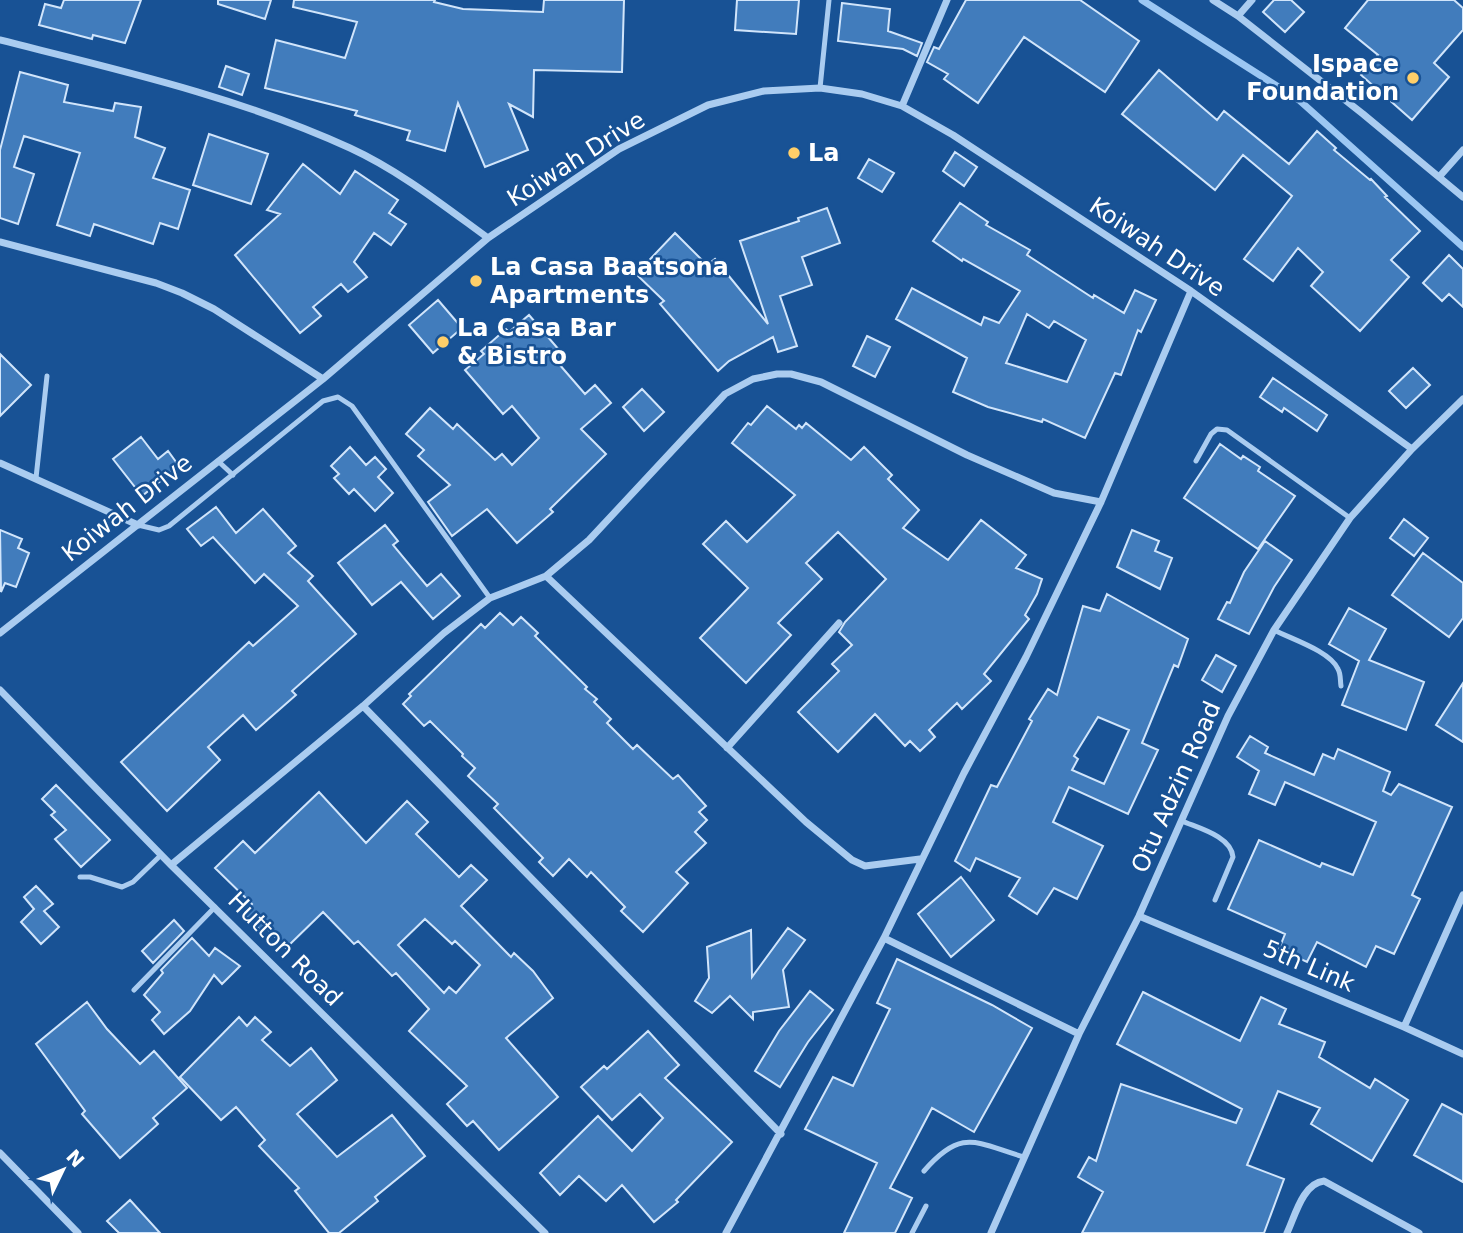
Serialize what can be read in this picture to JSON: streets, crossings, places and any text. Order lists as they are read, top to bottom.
{
  "streets": {
    "street": [
      "Koiwah Drive",
      "Otu Adzin Road",
      "Hutton Road",
      "5th Link"
    ]
  },
  "crossings": [
    ["Koiwah Drive", "Otu Adzin Road"],
    ["Otu Adzin Road", "5th Link"]
  ],
  "places": [
    "Ispace Foundation",
    "La",
    "La Casa Baatsona Apartments",
    "La Casa Bar & Bistro"
  ],
  "north": "top right"
}
